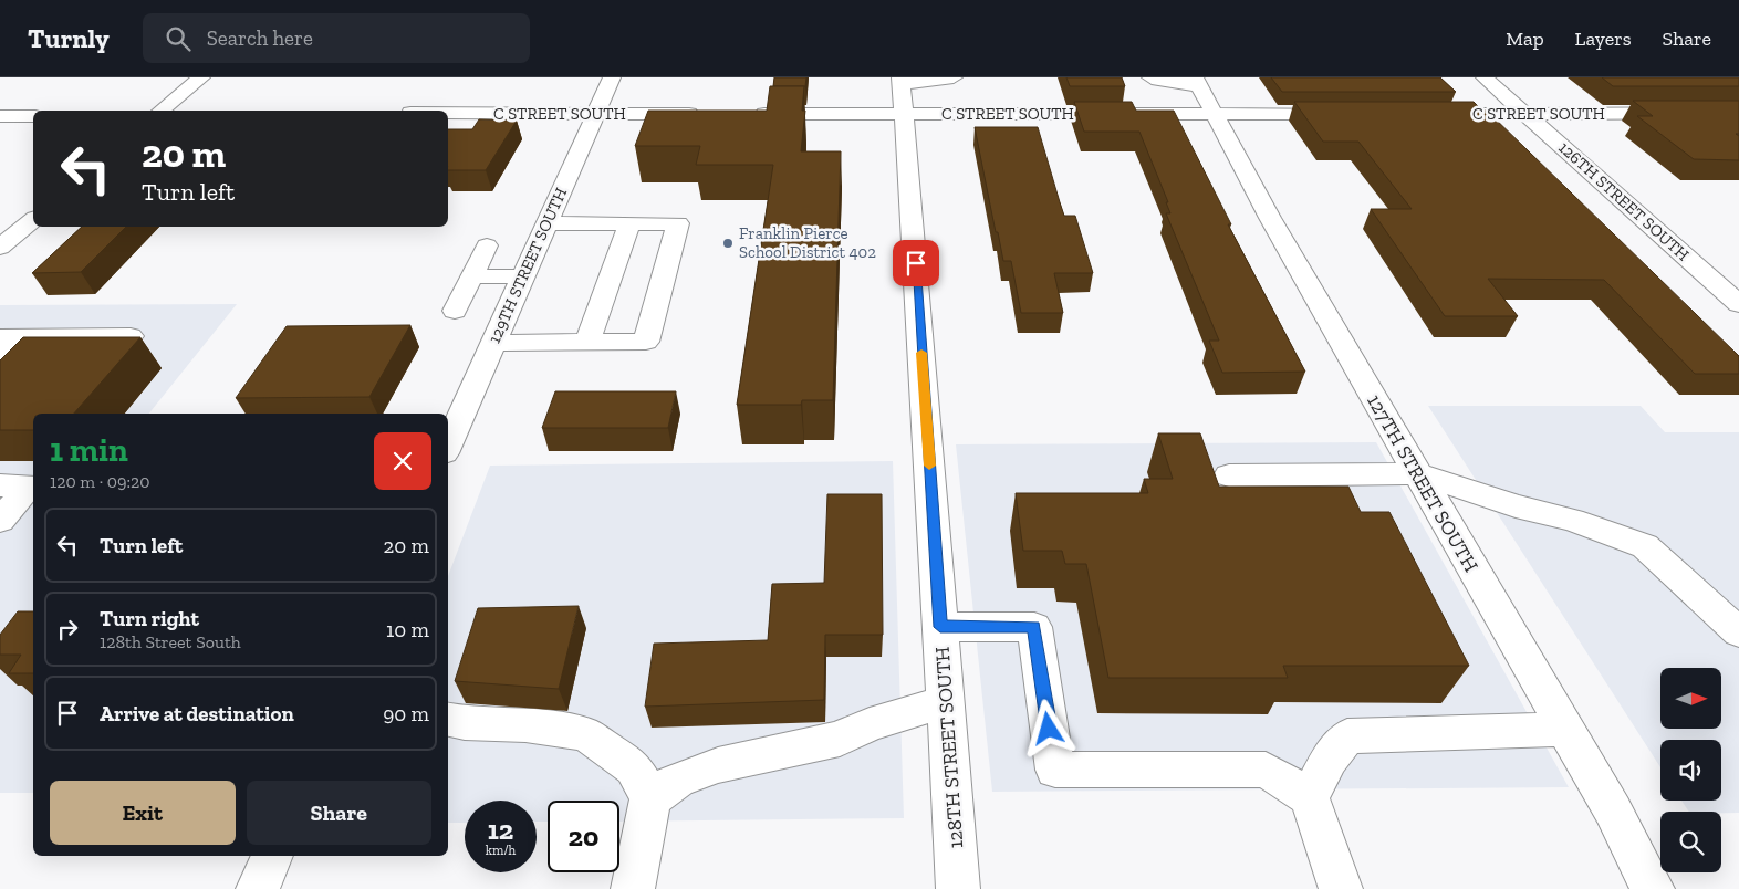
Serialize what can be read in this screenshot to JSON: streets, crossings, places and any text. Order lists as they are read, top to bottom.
{
  "streets": {
    "street": [
      "C STREET SOUTH",
      "126TH STREET SOUTH",
      "129TH STREET SOUTH",
      "127TH STREET SOUTH",
      "128TH STREET SOUTH"
    ]
  },
  "crossings": [
    ["C STREET SOUTH", "126TH STREET SOUTH"],
    ["C STREET SOUTH", "129TH STREET SOUTH"],
    ["C STREET SOUTH", "127TH STREET SOUTH"],
    ["C STREET SOUTH", "128TH STREET SOUTH"]
  ],
  "places": ["Franklin Pierce School District 402"],
  "north": "right",
  "page": {
    "header": "Turnly",
    "search": "Search here",
    "nav": ["Map", "Layers", "Share"],
    "turn": ["20 m", "Turn left"],
    "heading": ["1 min", "120 m · 09:20"],
    "list": [
      {
        "name": "Turn left",
        "value": "20 m"
      },
      {
        "name": "Turn right",
        "note": "128th Street South",
        "value": "10 m"
      },
      {
        "name": "Arrive at destination",
        "value": "90 m"
      }
    ],
    "buttons": ["Exit", "Share"],
    "speed": "12 km/h",
    "limit": "20"
  }
}
